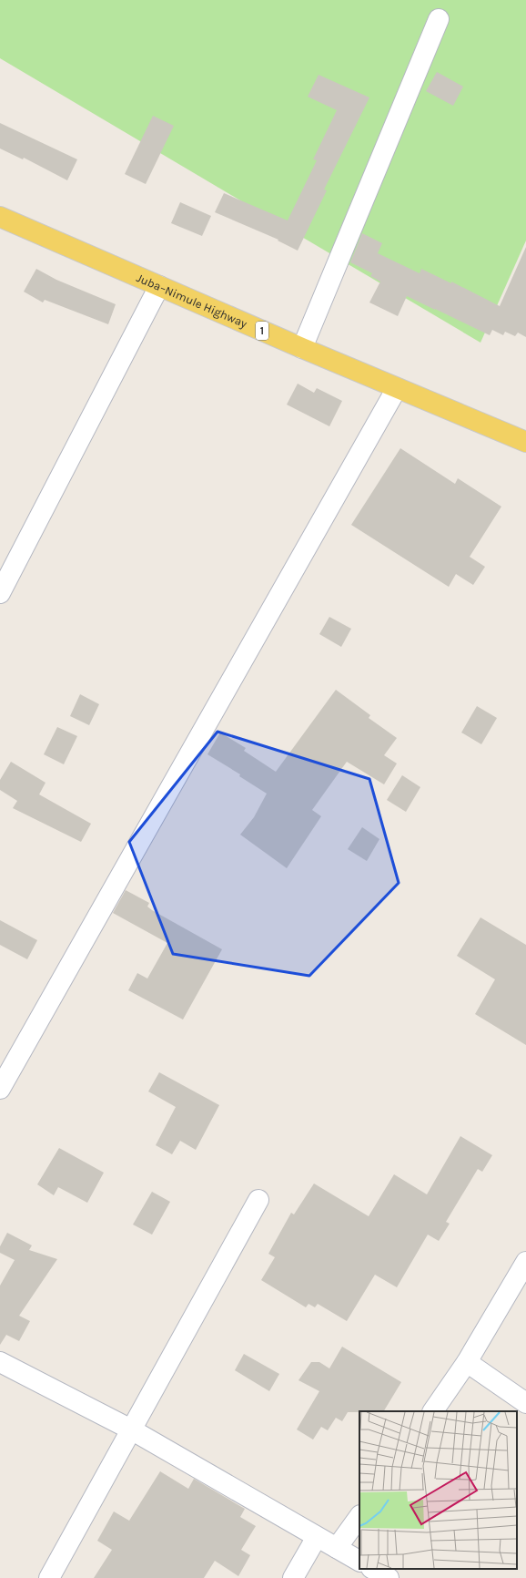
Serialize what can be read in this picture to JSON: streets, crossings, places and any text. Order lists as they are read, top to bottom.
{
  "streets": {
    "main road": ["Juba–Nimule Highway", "1"]
  }
}
